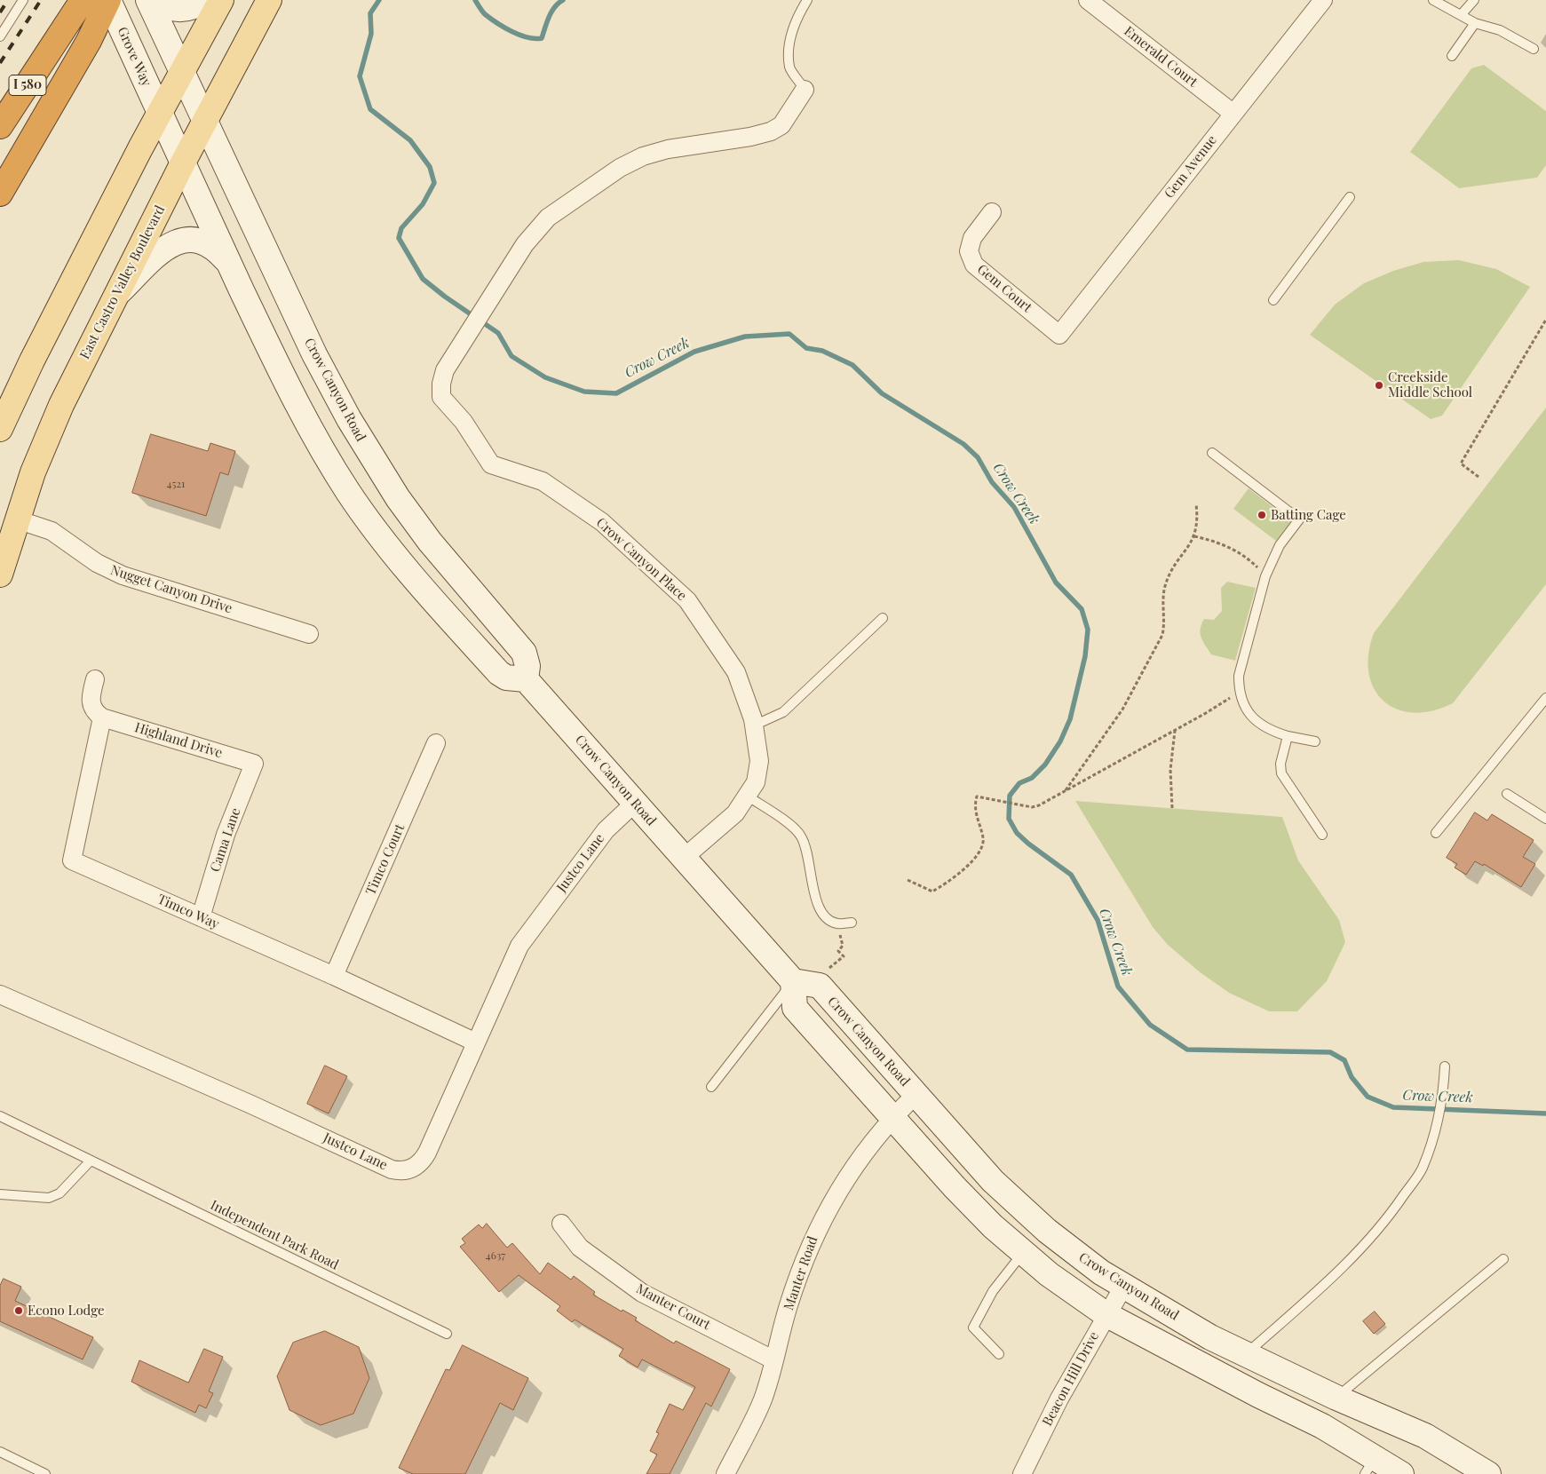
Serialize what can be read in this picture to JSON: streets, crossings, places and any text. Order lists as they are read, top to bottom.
{
  "streets": {
    "highway": ["I 580"],
    "main road": ["Grove Way", "East Castro Valley Boulevard", "Crow Canyon Road"],
    "street": [
      "Emerald Court",
      "Gem Avenue",
      "Gem Court",
      "Crow Canyon Place",
      "Nugget Canyon Drive",
      "Highland Drive",
      "Cama Lane",
      "Timco Court",
      "Justco Lane",
      "Timco Way",
      "Manter Road",
      "Manter Court",
      "Beacon Hill Drive"
    ],
    "lane": ["Independent Park Road"]
  },
  "crossings": [
    ["Emerald Court", "Gem Avenue"],
    ["Gem Avenue", "Gem Court"],
    ["East Castro Valley Boulevard", "Crow Canyon Road"],
    ["East Castro Valley Boulevard", "Nugget Canyon Drive"],
    ["Crow Canyon Road", "Crow Canyon Place"],
    ["Crow Canyon Road", "Justco Lane"],
    ["Crow Canyon Road", "Manter Road"],
    ["Crow Canyon Road", "Beacon Hill Drive"],
    ["Highland Drive", "Cama Lane"],
    ["Highland Drive", "Timco Way"],
    ["Cama Lane", "Timco Way"],
    ["Timco Court", "Timco Way"],
    ["Justco Lane", "Timco Way"],
    ["Manter Road", "Manter Court"]
  ],
  "water": ["Crow Creek"],
  "places": ["Creekside Middle School", "Batting Cage", "Econo Lodge"],
  "house_numbers": ["4521", "4637"]
}
